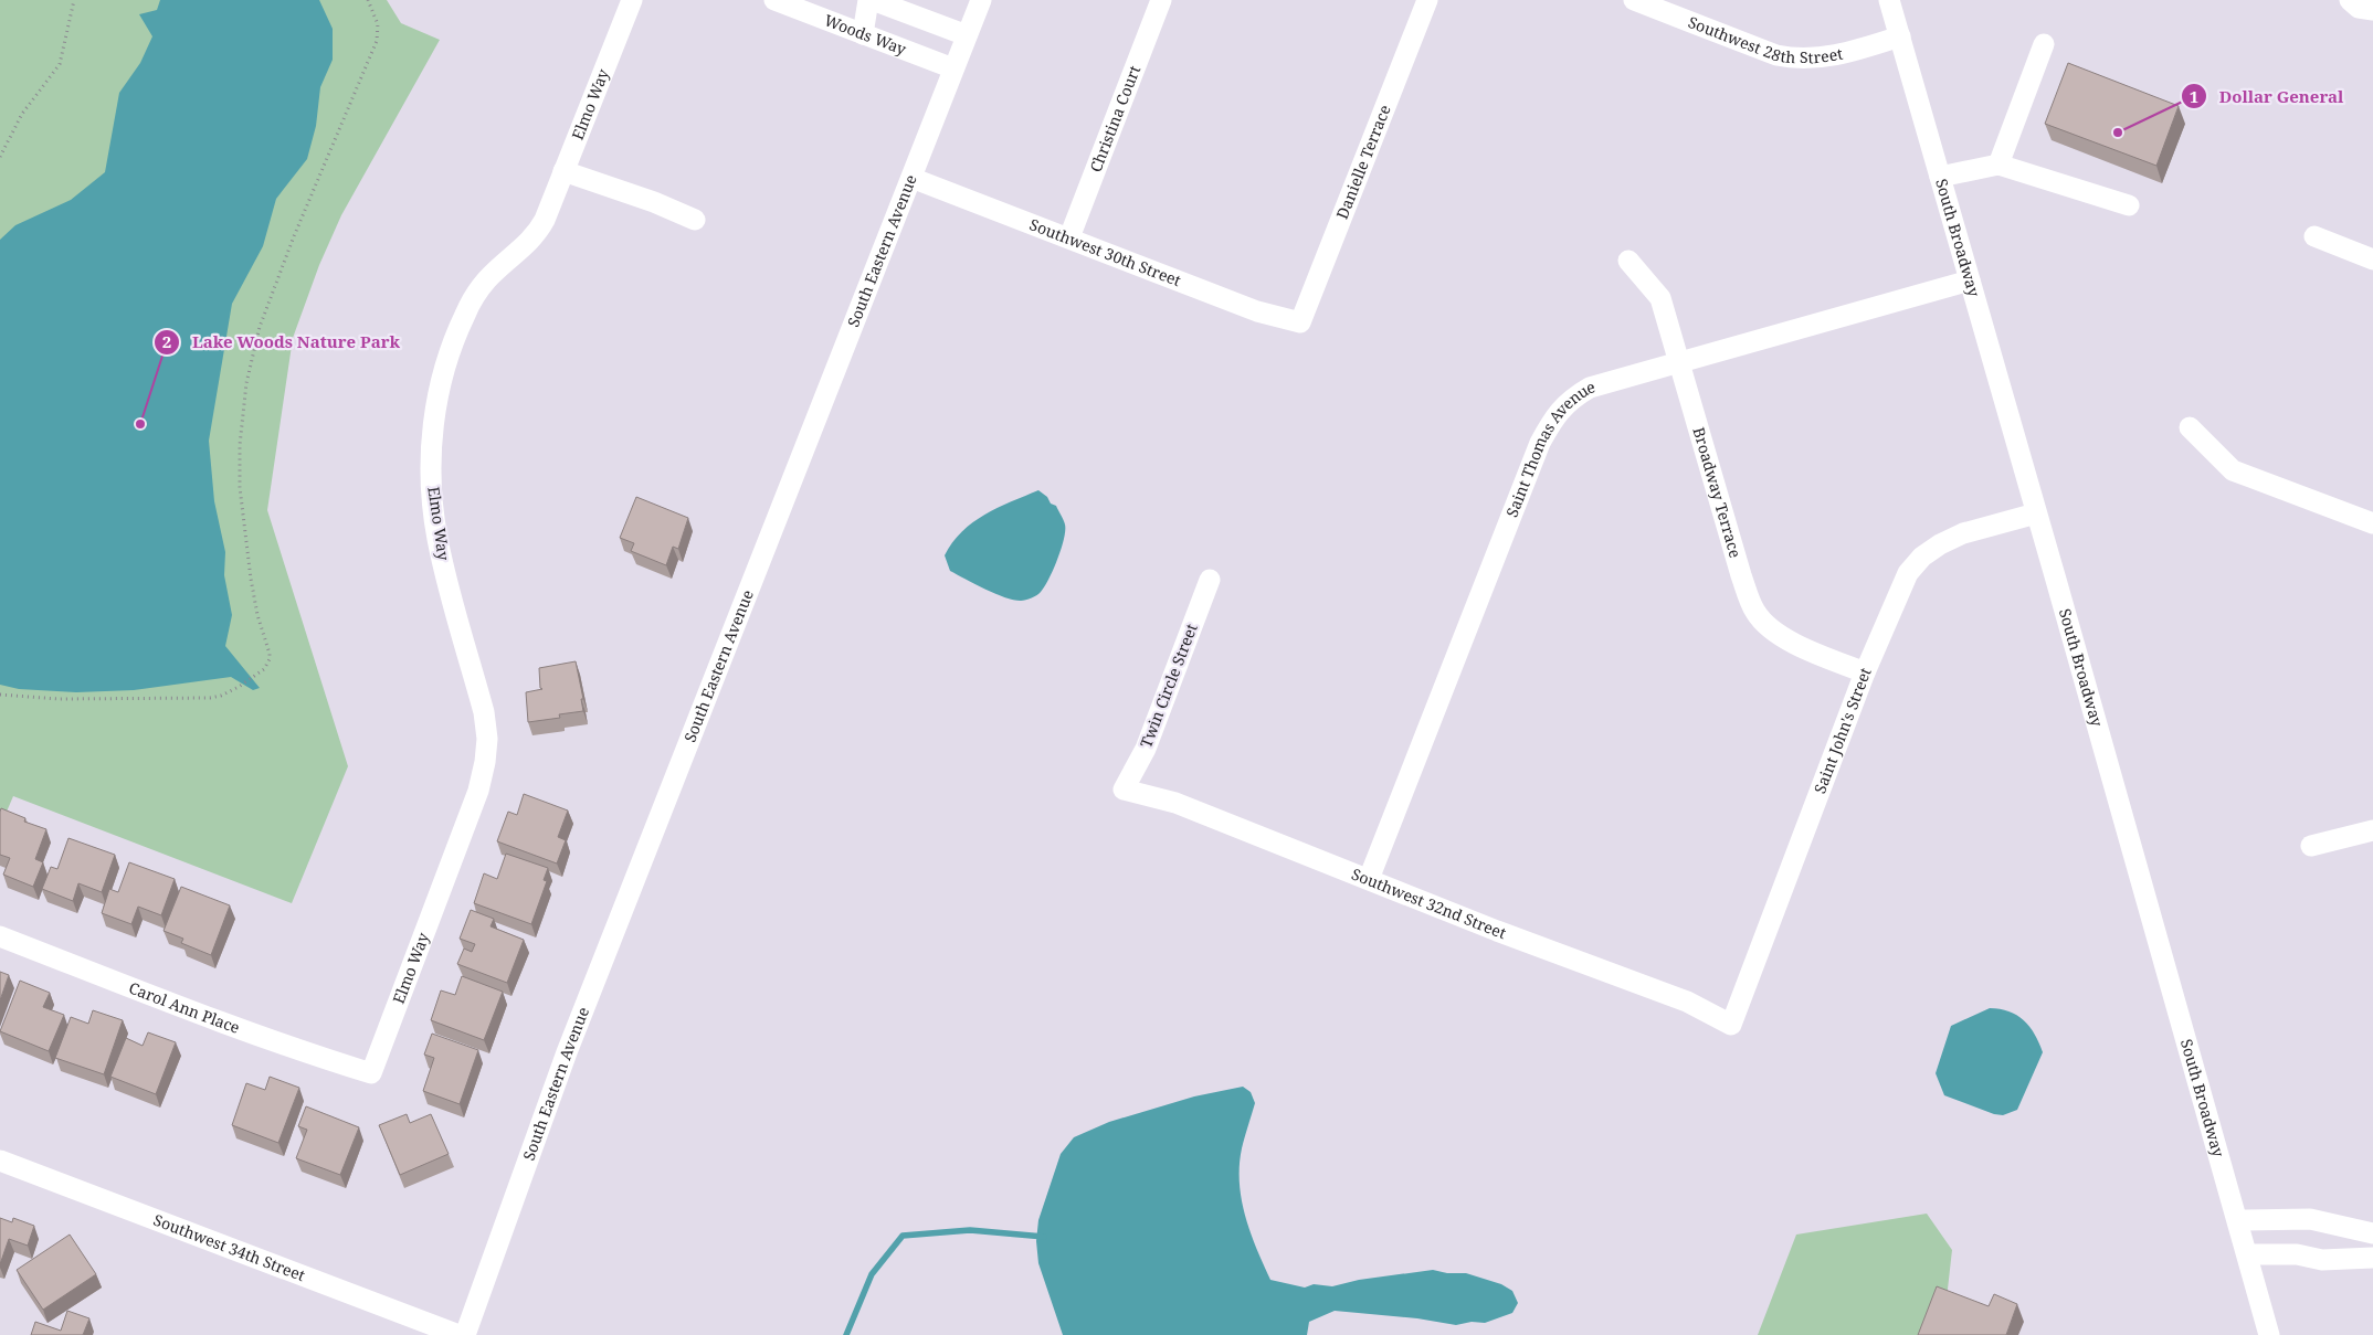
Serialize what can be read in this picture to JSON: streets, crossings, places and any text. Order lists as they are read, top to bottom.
{
  "streets": {
    "street": [
      "Woods Way",
      "Southwest 28th Street",
      "Elmo Way",
      "Christina Court",
      "Danielle Terrace",
      "South Broadway",
      "South Eastern Avenue",
      "Southwest 30th Street",
      "Saint Thomas Avenue",
      "Broadway Terrace",
      "Twin Circle Street",
      "Saint John's Street",
      "Southwest 32nd Street",
      "Carol Ann Place",
      "Southwest 34th Street"
    ]
  },
  "crossings": [
    ["Woods Way", "South Eastern Avenue"],
    ["Southwest 28th Street", "South Broadway"],
    ["Elmo Way", "Carol Ann Place"],
    ["Christina Court", "Southwest 30th Street"],
    ["Danielle Terrace", "Southwest 30th Street"],
    ["South Broadway", "Saint Thomas Avenue"],
    ["South Broadway", "Saint John's Street"],
    ["South Eastern Avenue", "Southwest 30th Street"],
    ["Saint Thomas Avenue", "Broadway Terrace"],
    ["Saint Thomas Avenue", "Southwest 32nd Street"],
    ["Broadway Terrace", "Saint John's Street"],
    ["Twin Circle Street", "Southwest 32nd Street"],
    ["Saint John's Street", "Southwest 32nd Street"]
  ],
  "places": ["Dollar General", "Lake Woods Nature Park"]
}
